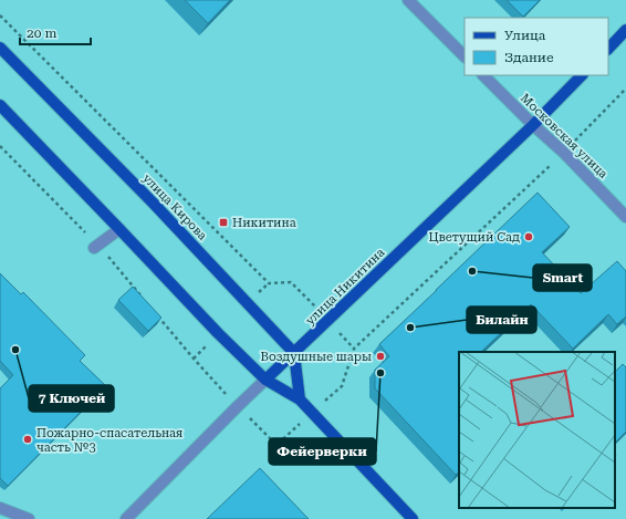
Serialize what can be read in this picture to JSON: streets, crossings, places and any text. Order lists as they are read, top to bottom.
{
  "streets": {
    "main road": ["улица Кирова", "улица Никитина"],
    "street": ["Московская улица"]
  },
  "crossings": [
    ["Московская улица", "улица Никитина"],
    ["улица Кирова", "улица Никитина"]
  ],
  "places": {
    "transit": ["Никитина"],
    "other": [
      "Цветущий Сад",
      "Smart",
      "Билайн",
      "7 Ключей",
      "Воздушные шары",
      "Фейерверки",
      "Пожарно-спасательная часть №3"
    ]
  },
  "legend": ["Улица", "Здание"],
  "scale_bar": "20 m"
}
